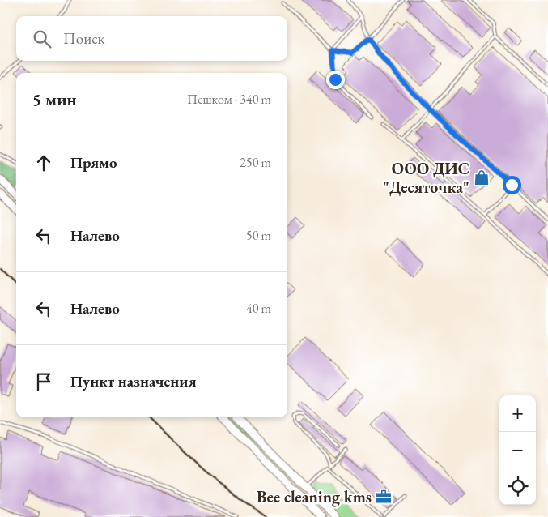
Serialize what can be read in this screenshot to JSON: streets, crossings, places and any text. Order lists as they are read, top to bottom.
{
  "places": {
    "shop": ["ООО ДИС \"Десяточка\""],
    "office": ["Bee cleaning kms"]
  },
  "page": {
    "search": "Поиск",
    "heading": ["5 мин", "Пешком · 340 m"],
    "list": [
      ["Прямо", "250 m"],
      ["Налево", "50 m"],
      ["Налево", "40 m"],
      "Пункт назначения"
    ],
    "map_buttons": ["+", "−"]
  }
}
